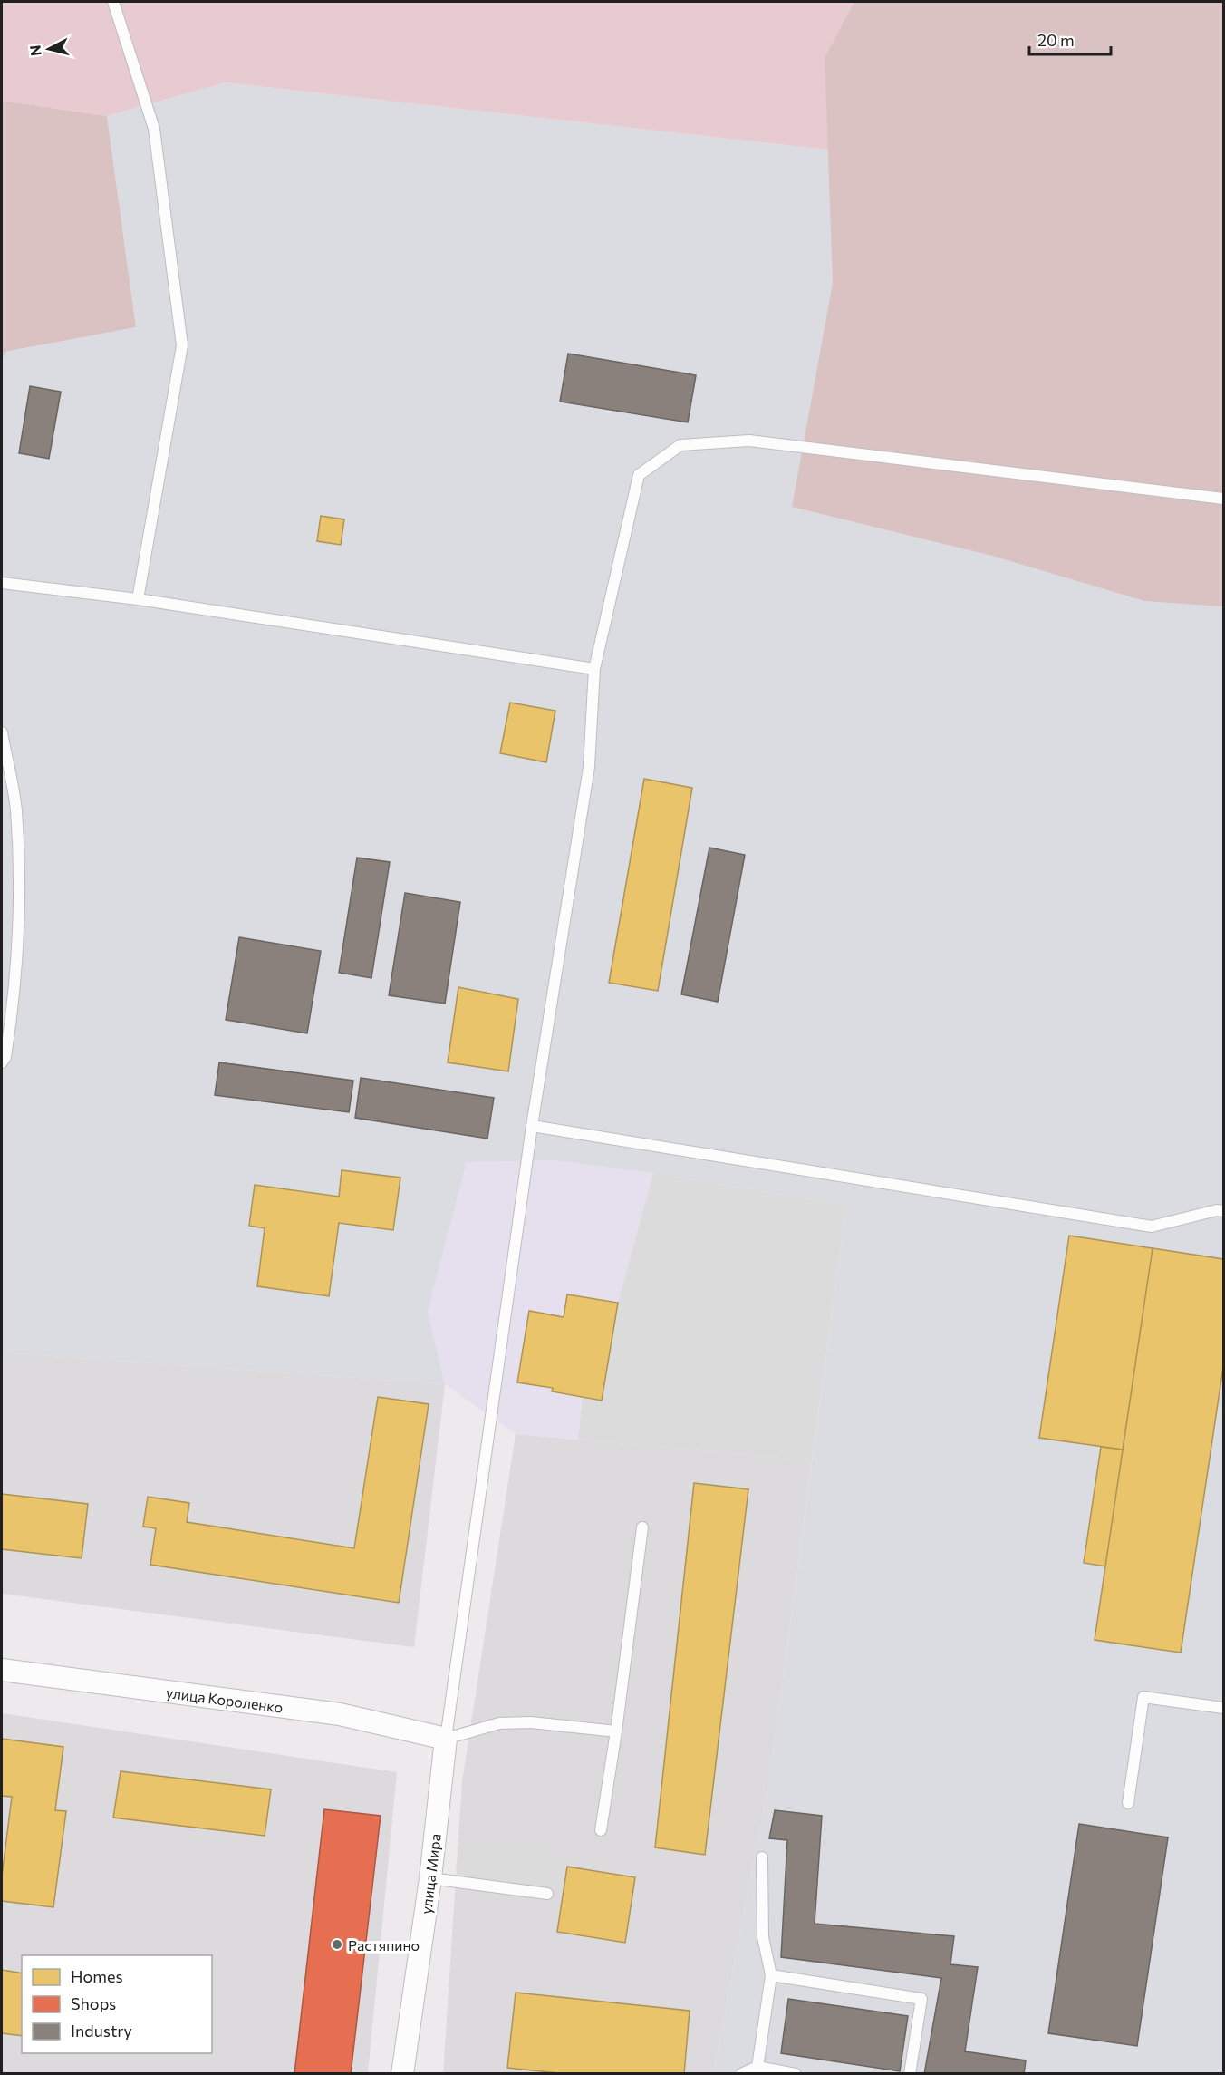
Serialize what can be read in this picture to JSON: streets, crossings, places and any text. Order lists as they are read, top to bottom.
{
  "streets": {
    "street": ["улица Короленко", "улица Мира"]
  },
  "crossings": [
    ["улица Короленко", "улица Мира"]
  ],
  "places": ["Растяпино"],
  "legend": ["Homes", "Shops", "Industry"],
  "scale_bar": "20 m",
  "north": "left"
}
